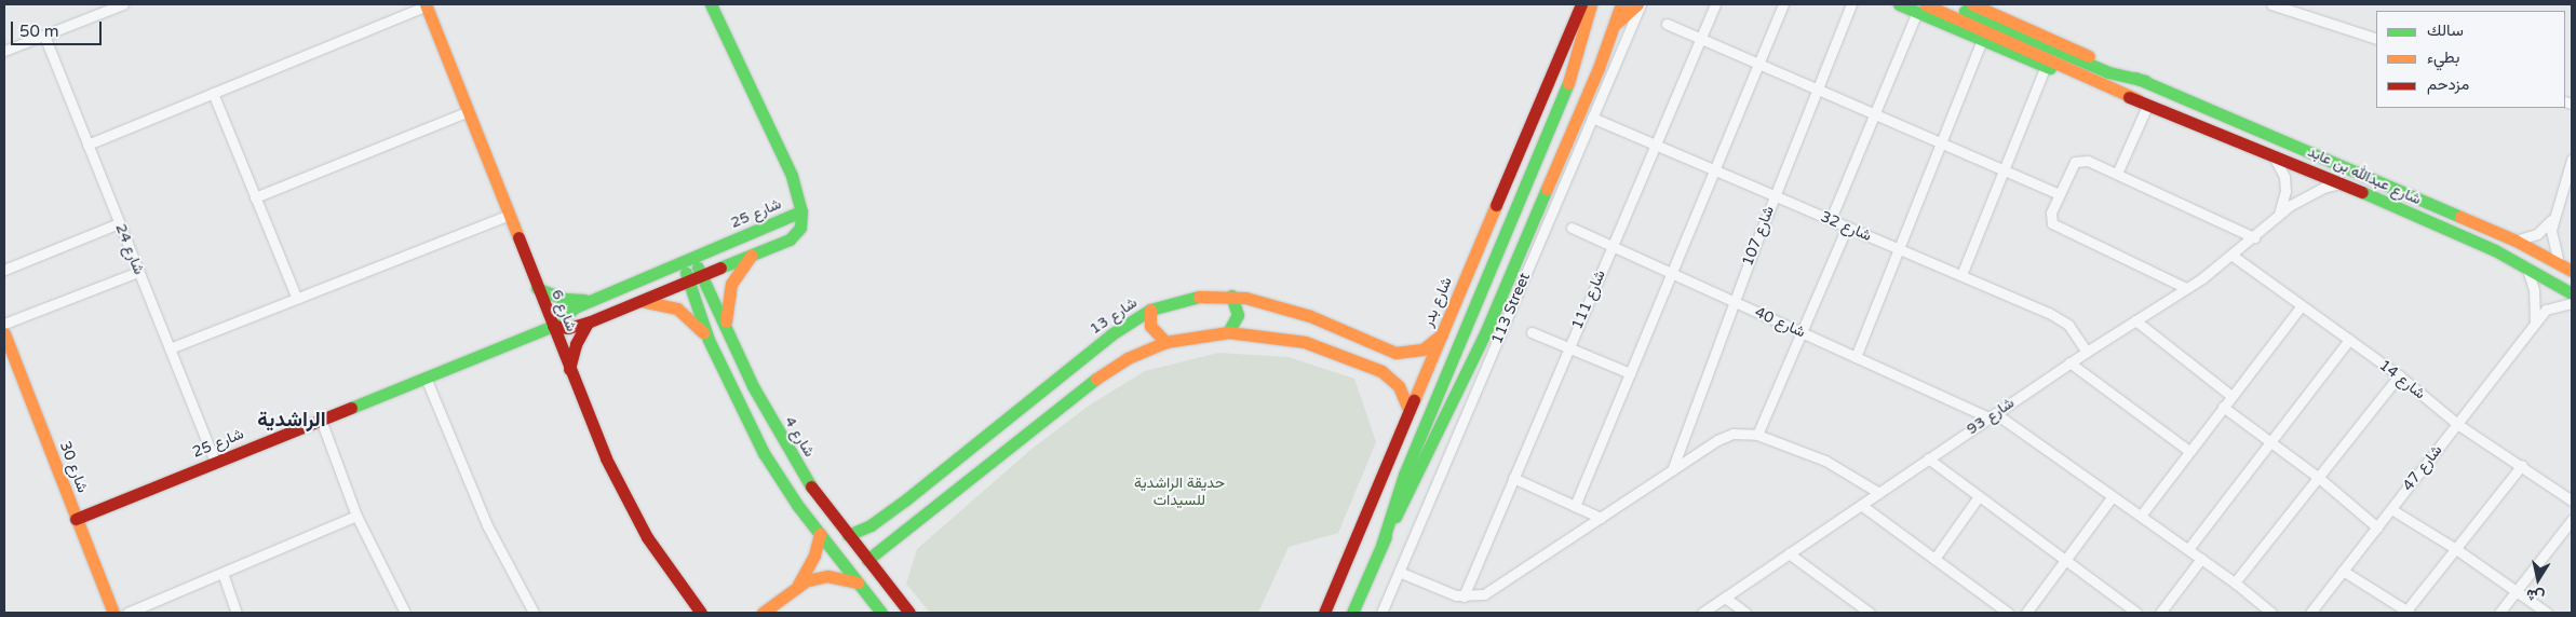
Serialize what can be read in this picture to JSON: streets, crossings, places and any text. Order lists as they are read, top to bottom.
{
  "streets": {
    "street": [
      "شارع عبدالله بن عابد",
      "شارع 25",
      "شارع 32",
      "شارع 107",
      "شارع 24",
      "شارع 111",
      "شارع بدر",
      "113 Street",
      "شارع 6",
      "شارع 13",
      "شارع 40",
      "شارع 14",
      "شارع 93",
      "شارع 4",
      "شارع 30",
      "شارع 47"
    ]
  },
  "crossings": [
    ["شارع عبدالله بن عابد", "شارع 93"],
    ["شارع 25", "شارع 24"],
    ["شارع 25", "شارع 6"],
    ["شارع 25", "شارع 4"],
    ["شارع 25", "شارع 30"],
    ["شارع 32", "شارع 107"],
    ["شارع 32", "شارع 111"],
    ["شارع 32", "113 Street"],
    ["شارع 32", "شارع 93"],
    ["شارع 107", "شارع 40"],
    ["شارع 111", "شارع 40"],
    ["شارع بدر", "شارع 13"],
    ["شارع 13", "شارع 4"],
    ["شارع 40", "شارع 93"],
    ["شارع 14", "شارع 93"],
    ["شارع 14", "شارع 47"]
  ],
  "districts": ["الراشدية"],
  "parks": ["حديقة الراشدية للسيدات"],
  "legend": ["سالك", "بطيء", "مزدحم"],
  "scale_bar": "50 m",
  "north": "bottom"
}
